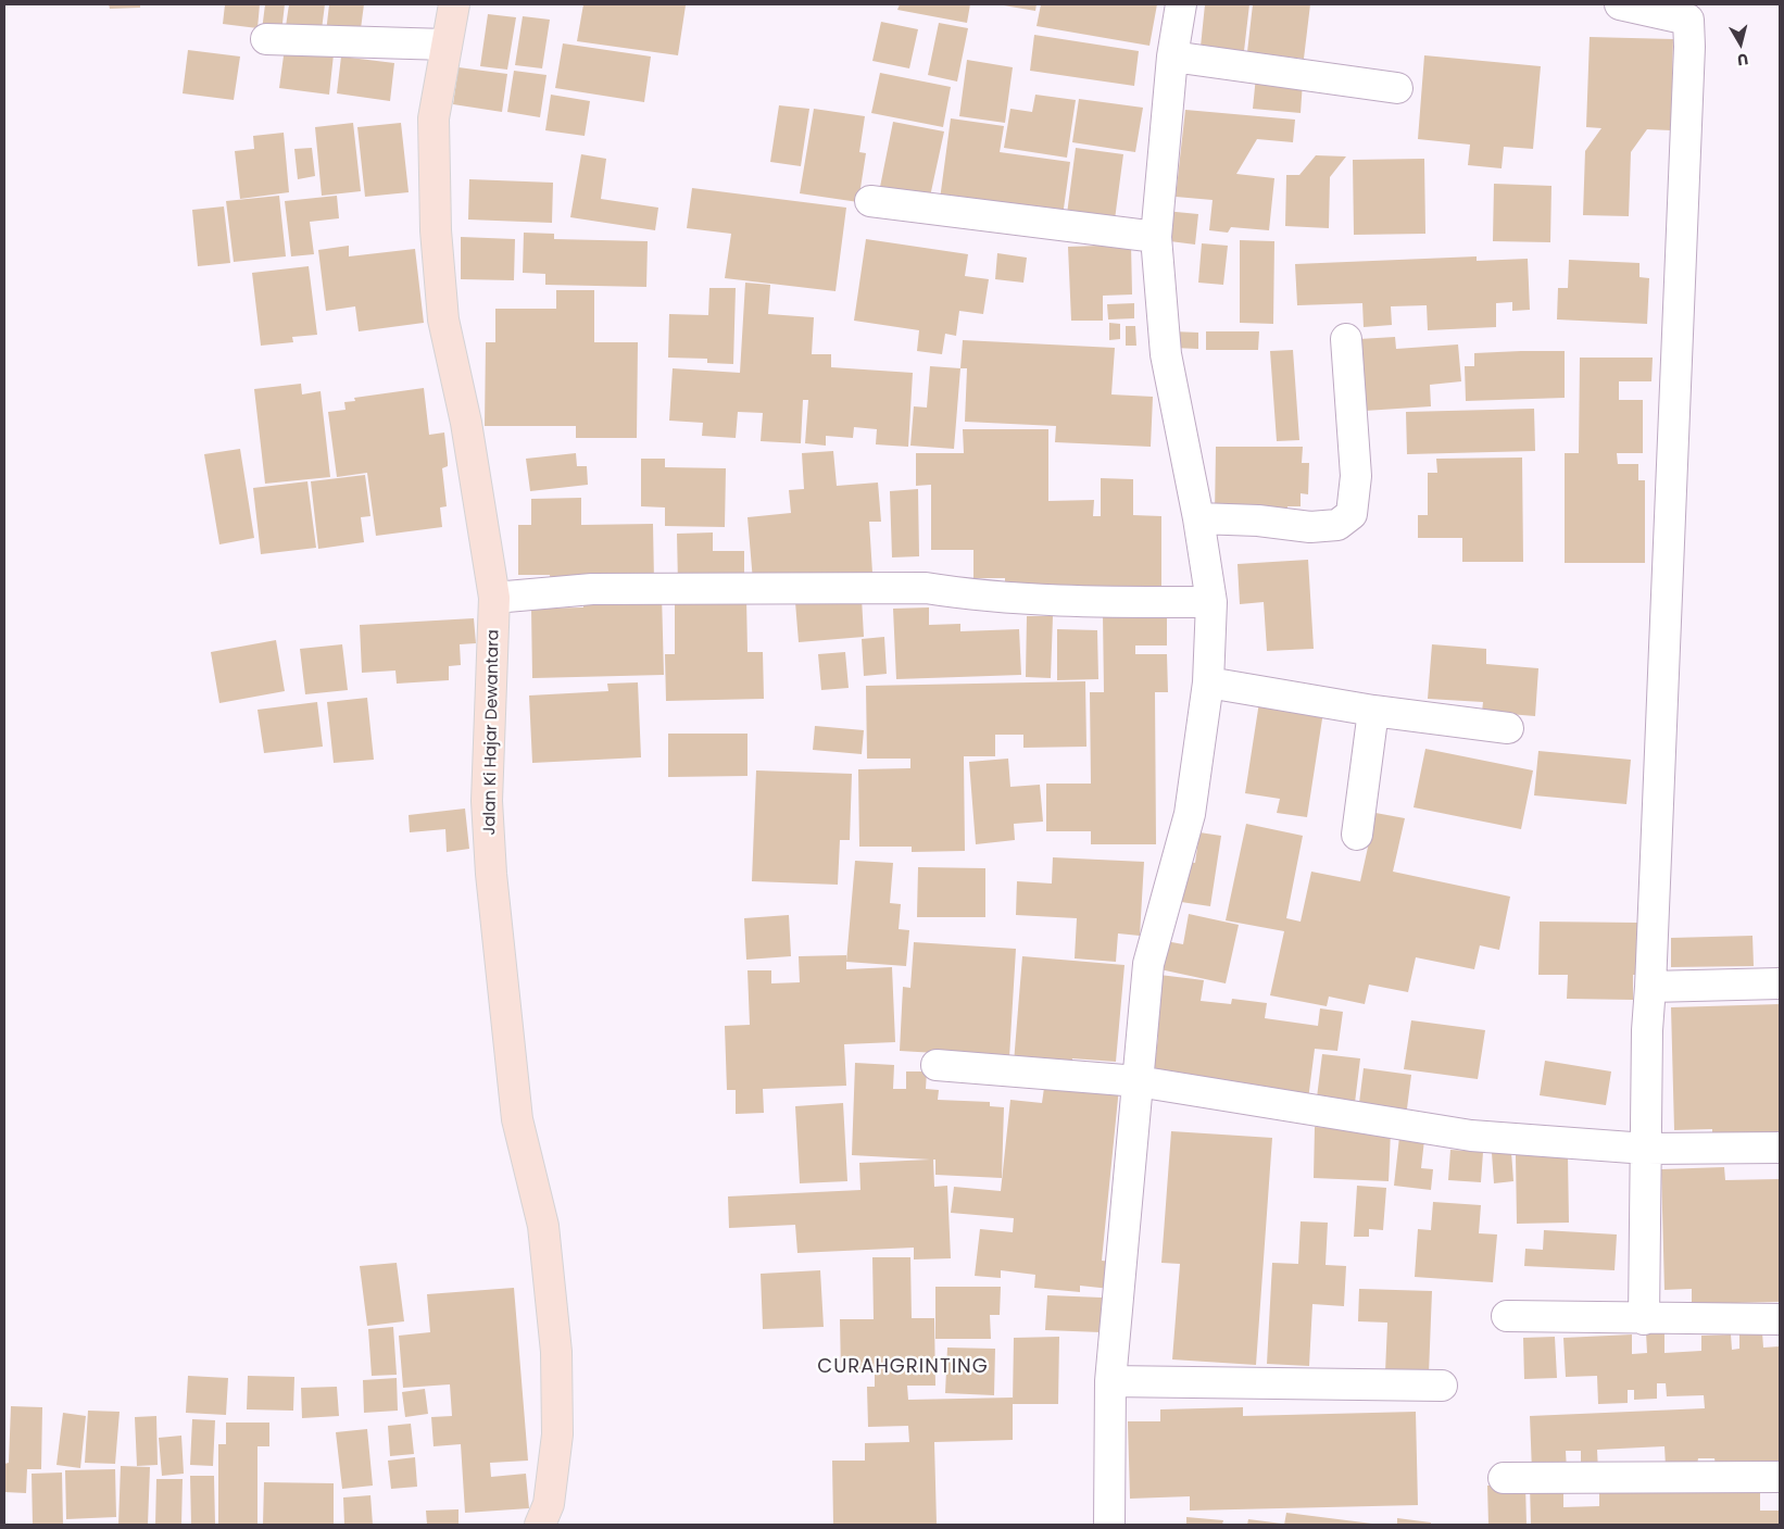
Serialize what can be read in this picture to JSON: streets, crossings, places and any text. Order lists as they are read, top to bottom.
{
  "streets": {
    "main road": ["Jalan Ki Hajar Dewantara"]
  },
  "districts": ["CURAHGRINTING"],
  "north": "bottom"
}
